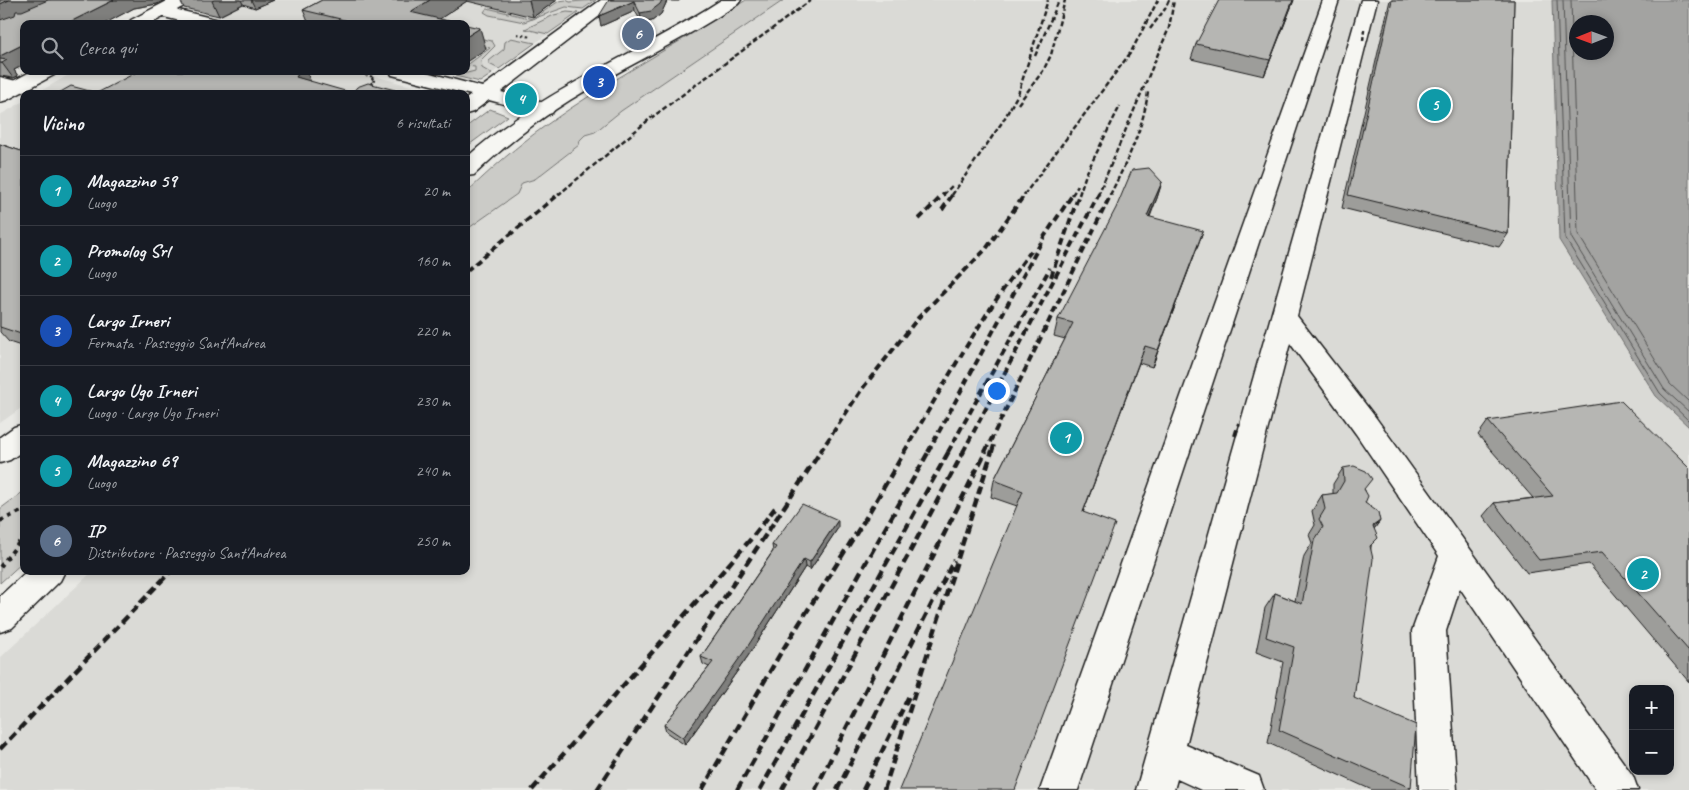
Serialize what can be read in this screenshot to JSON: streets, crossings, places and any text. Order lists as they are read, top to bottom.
{
  "north": "left",
  "page": {
    "pins": [
      "6",
      "3",
      "4",
      "5",
      "1",
      "2"
    ],
    "search": "Cerca qui",
    "heading": ["Vicino", "6 risultati"],
    "list": [
      {
        "mark": "1",
        "name": "Magazzino 59",
        "note": "Luogo",
        "value": "20 m"
      },
      {
        "mark": "2",
        "name": "Promolog Srl",
        "note": "Luogo",
        "value": "160 m"
      },
      {
        "mark": "3",
        "name": "Largo Irneri",
        "note": "Fermata · Passeggio Sant'Andrea",
        "value": "220 m"
      },
      {
        "mark": "4",
        "name": "Largo Ugo Irneri",
        "note": "Luogo · Largo Ugo Irneri",
        "value": "230 m"
      },
      {
        "mark": "5",
        "name": "Magazzino 69",
        "note": "Luogo",
        "value": "240 m"
      },
      {
        "mark": "6",
        "name": "IP",
        "note": "Distributore · Passeggio Sant'Andrea",
        "value": "250 m"
      }
    ],
    "map_buttons": ["+", "−"]
  }
}
